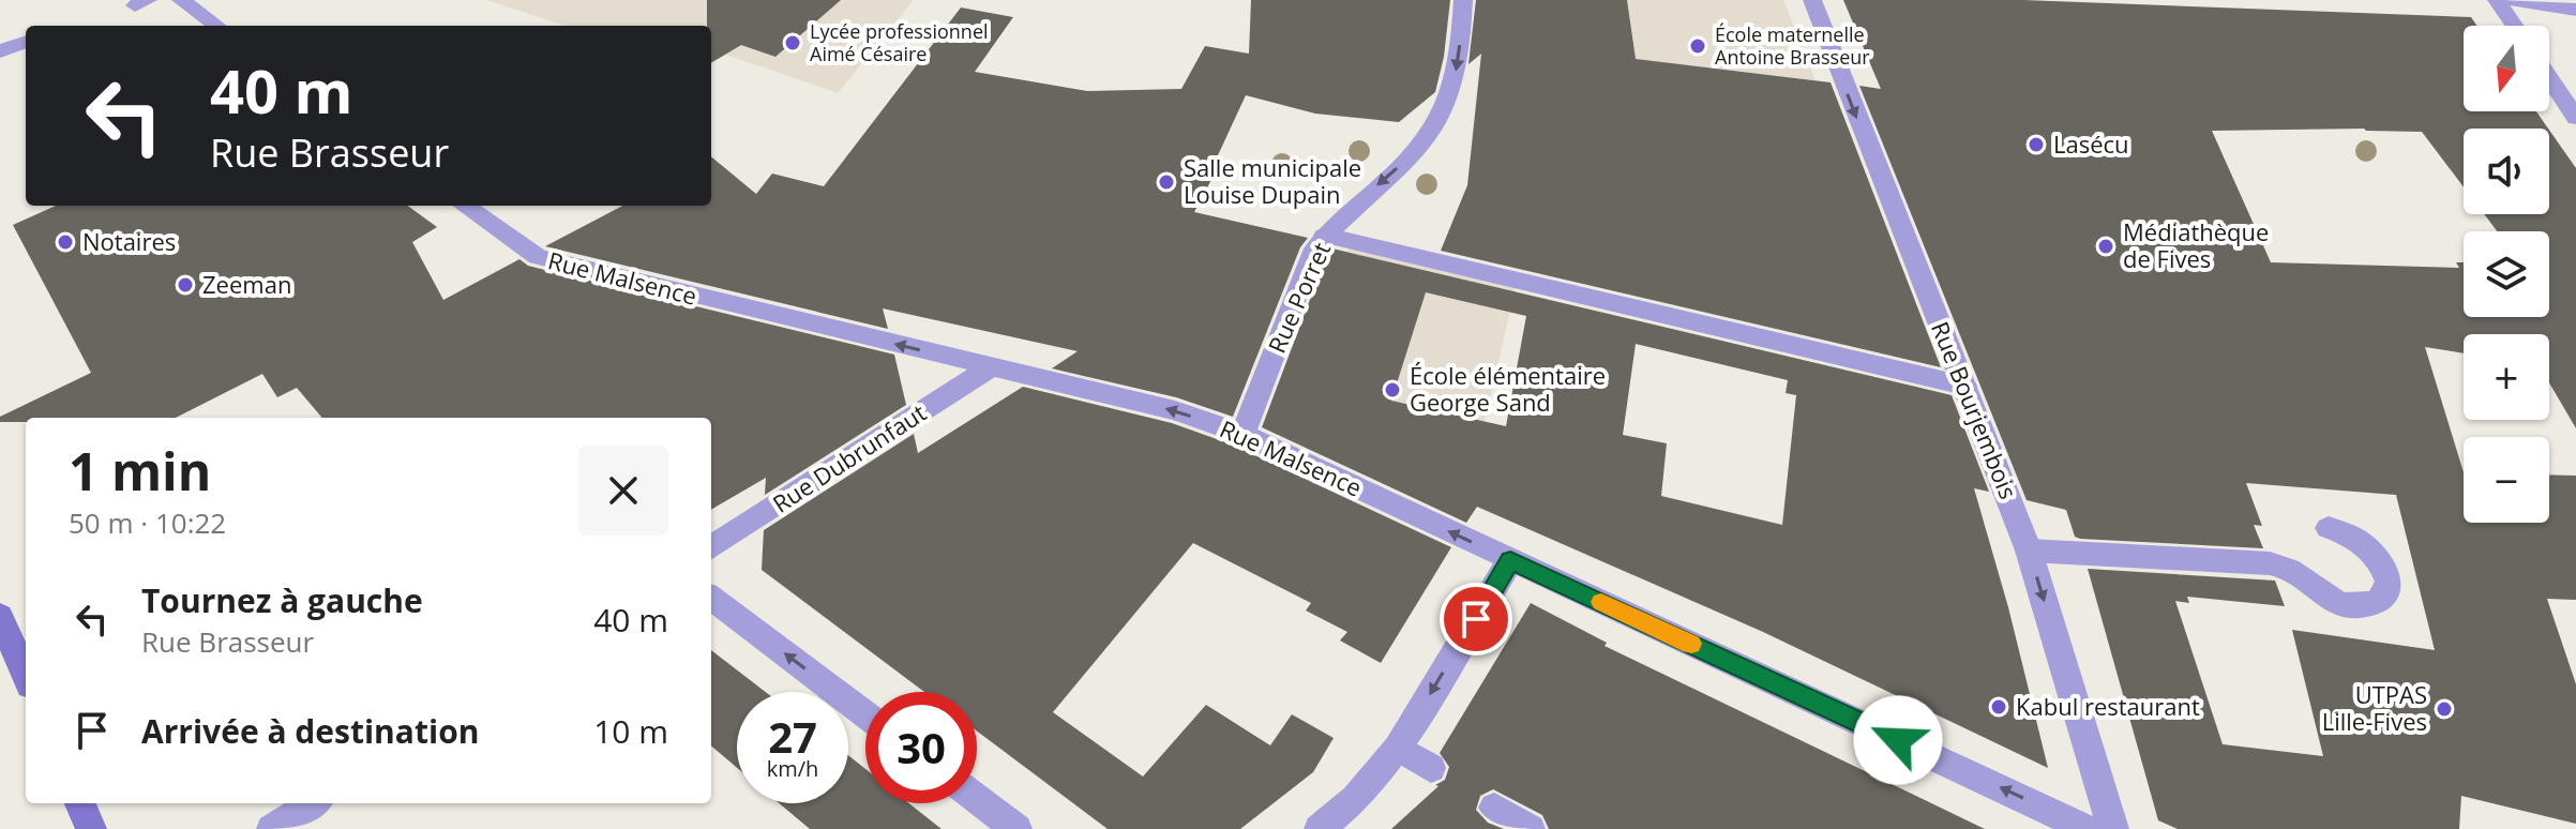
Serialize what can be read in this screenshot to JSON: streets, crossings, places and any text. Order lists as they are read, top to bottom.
{
  "streets": {
    "street": [
      "Rue Malsence",
      "Rue Porret",
      "Rue Bourjembois",
      "Rue Dubrunfaut"
    ]
  },
  "crossings": [
    ["Rue Malsence", "Rue Porret"],
    ["Rue Malsence", "Rue Dubrunfaut"]
  ],
  "one_way": ["Rue Malsence", "Rue Porret", "Rue Bourjembois"],
  "places": [
    "Lycée professionnel Aimé Césaire",
    "École maternelle Antoine Brasseur",
    "Lasécu",
    "Salle municipale Louise Dupain",
    "Notaires",
    "Médiathèque de Fives",
    "Zeeman",
    "École élémentaire George Sand",
    "Kabul restaurant",
    "UTPAS Lille-Fives"
  ],
  "north": "bottom",
  "page": {
    "map_buttons": ["+", "−"],
    "turn": ["40 m", "Rue Brasseur"],
    "heading": ["1 min", "50 m · 10:22"],
    "list": [
      {
        "name": "Tournez à gauche",
        "note": "Rue Brasseur",
        "value": "40 m"
      },
      {
        "name": "Arrivée à destination",
        "value": "10 m"
      }
    ],
    "speed": "27 km/h",
    "limit": "30"
  }
}
